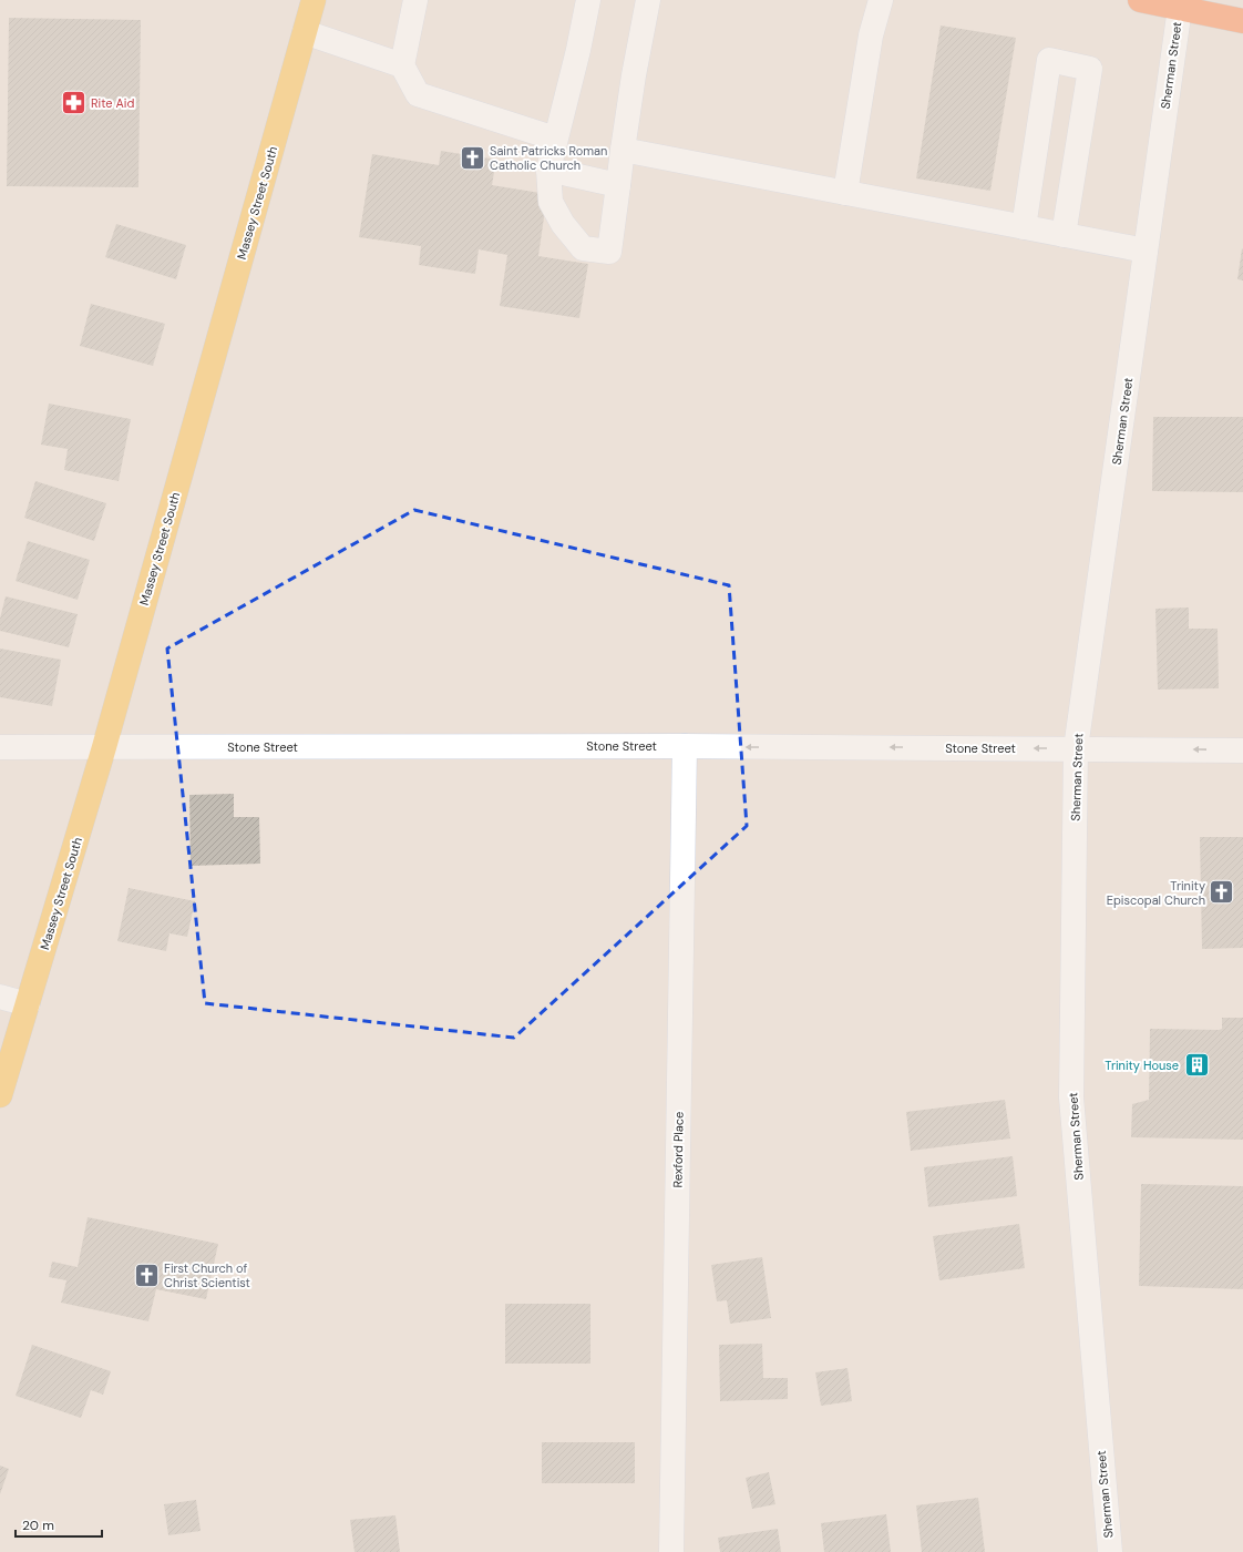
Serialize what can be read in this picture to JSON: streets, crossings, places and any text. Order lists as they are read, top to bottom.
{
  "streets": {
    "main road": ["Massey Street South"],
    "street": ["Sherman Street", "Stone Street", "Rexford Place"]
  },
  "crossings": [
    ["Sherman Street", "Stone Street"],
    ["Massey Street South", "Stone Street"],
    ["Stone Street", "Rexford Place"]
  ],
  "one_way": ["Stone Street"],
  "places": {
    "pharmacy": ["Rite Aid"],
    "church": ["Saint Patricks Roman Catholic Church", "Trinity Episcopal Church", "First Church of Christ Scientist"],
    "building": ["Trinity House"]
  },
  "scale_bar": "20 m"
}
